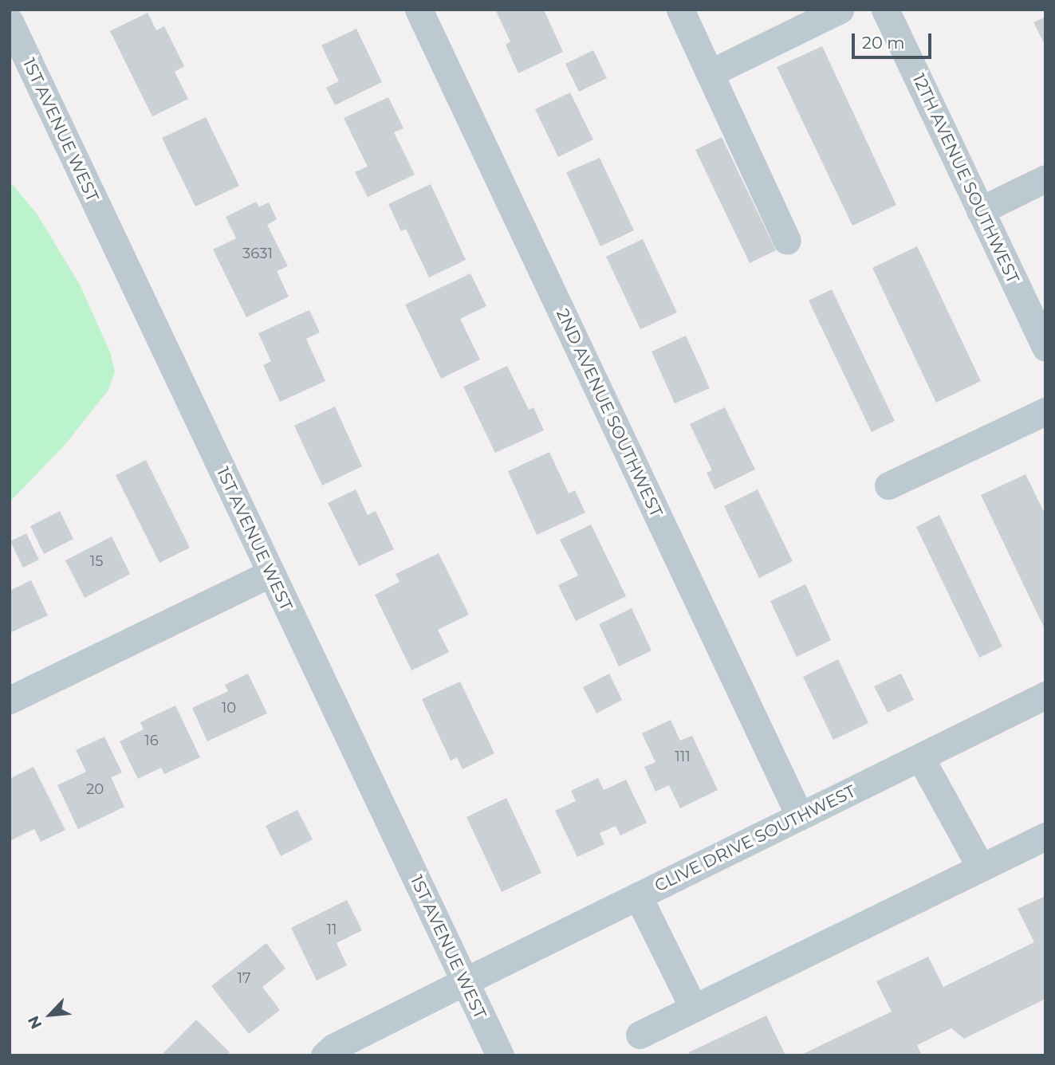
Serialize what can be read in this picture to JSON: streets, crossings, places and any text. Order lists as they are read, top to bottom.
{
  "streets": {
    "street": [
      "1ST AVENUE WEST",
      "12TH AVENUE SOUTHWEST",
      "2ND AVENUE SOUTHWEST",
      "CLIVE DRIVE SOUTHWEST"
    ]
  },
  "crossings": [
    ["1ST AVENUE WEST", "CLIVE DRIVE SOUTHWEST"],
    ["2ND AVENUE SOUTHWEST", "CLIVE DRIVE SOUTHWEST"]
  ],
  "house_numbers": [
    "3631",
    "15",
    "10",
    "16",
    "111",
    "20",
    "11",
    "17"
  ],
  "scale_bar": "20 m",
  "north": "bottom left"
}
